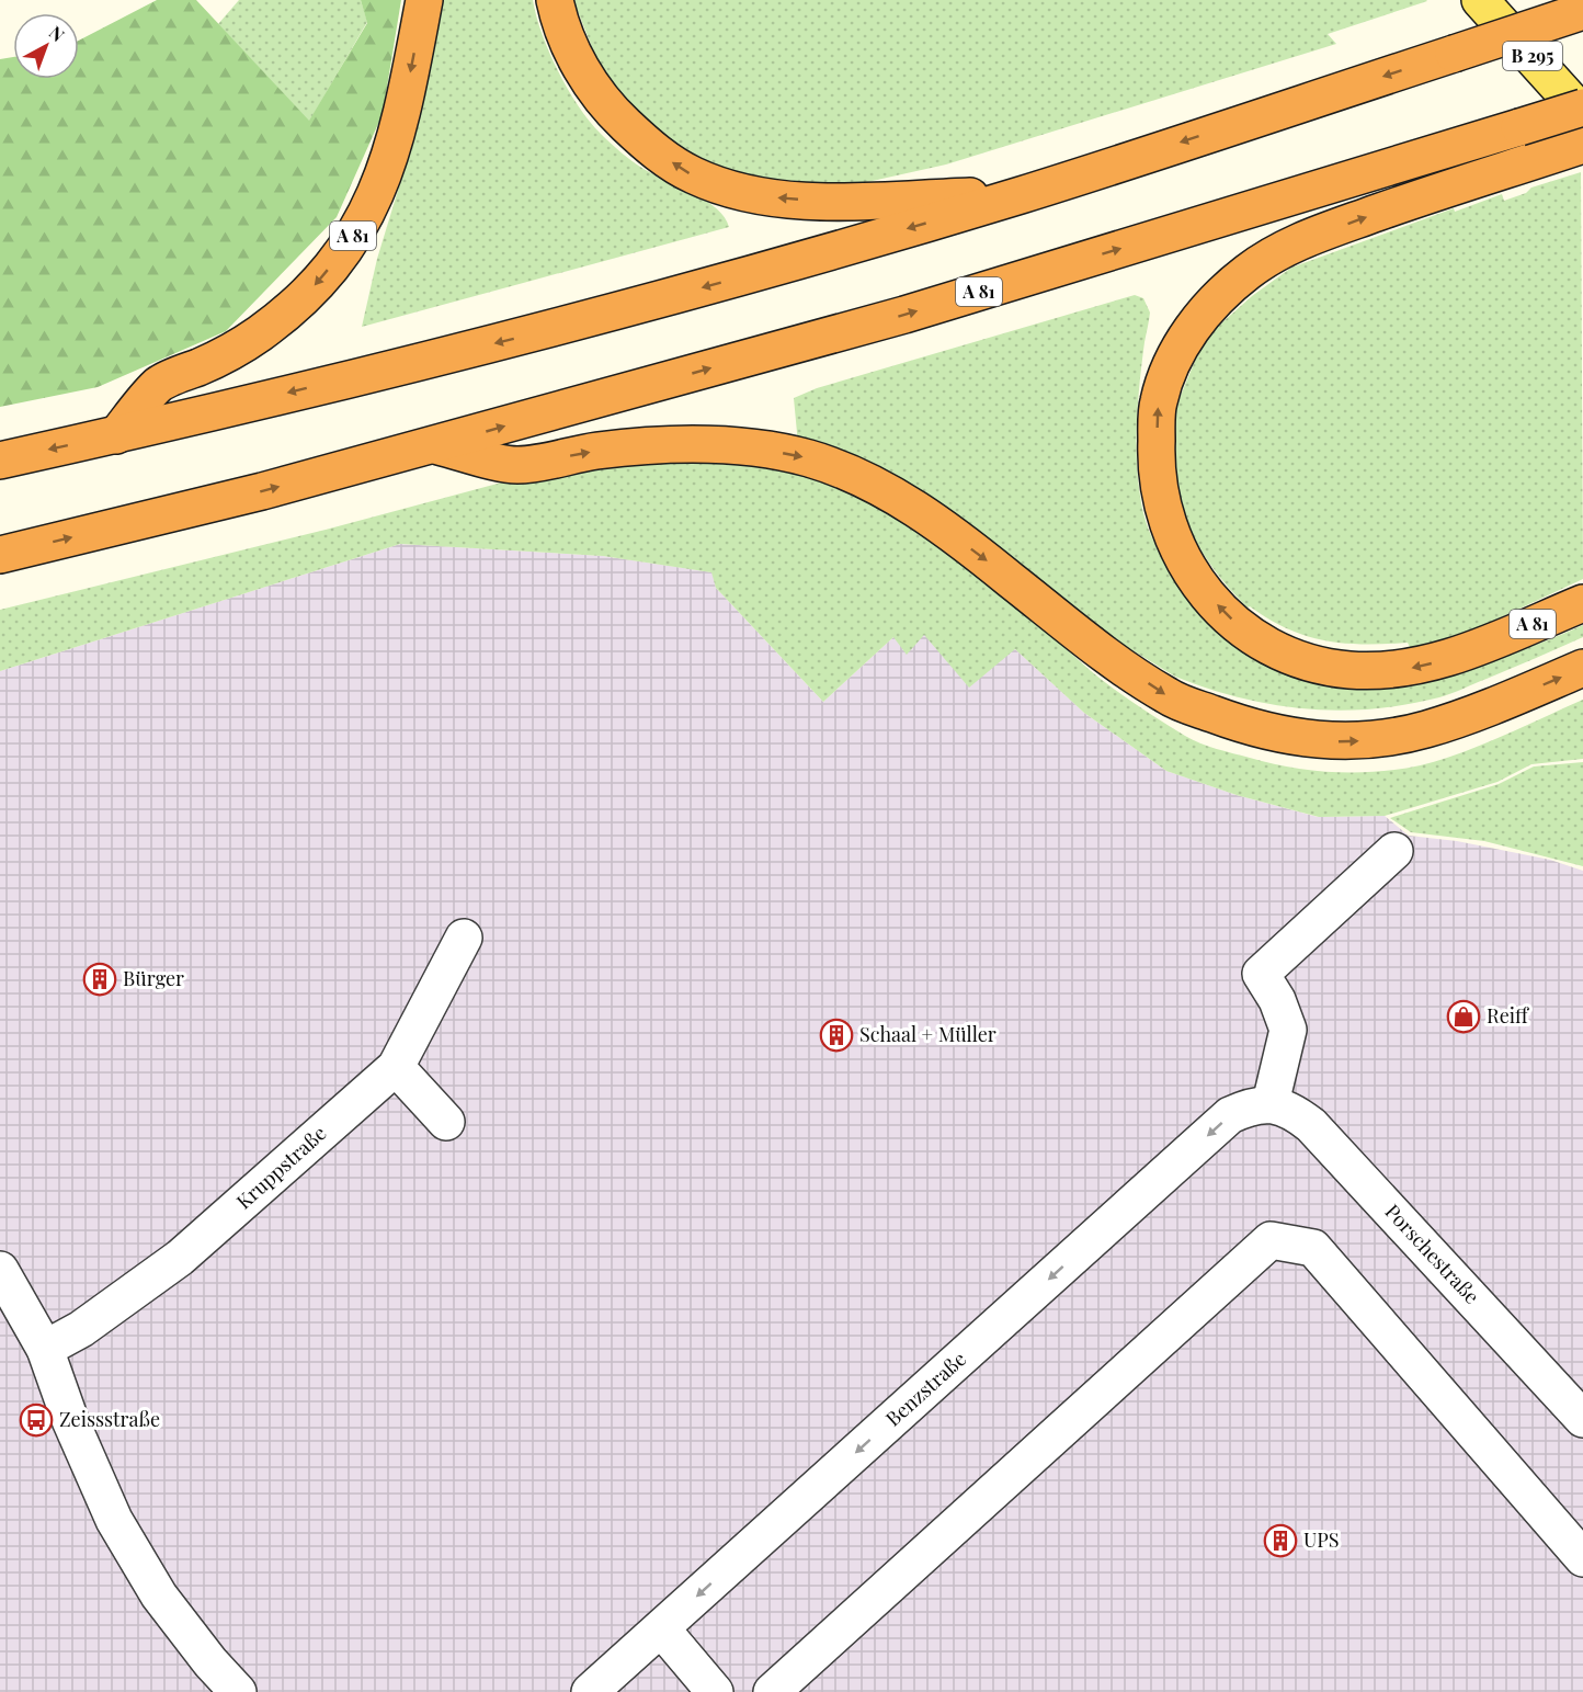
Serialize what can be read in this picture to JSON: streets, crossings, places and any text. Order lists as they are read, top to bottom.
{
  "streets": {
    "highway": ["A 81"],
    "main road": ["B 295"],
    "street": ["Kruppstraße", "Porschestraße", "Benzstraße"]
  },
  "crossings": [
    ["Porschestraße", "Benzstraße"]
  ],
  "one_way": ["Benzstraße"],
  "places": {
    "building": ["Bürger", "Schaal + Müller", "UPS"],
    "shop": ["Reiff"],
    "bus stop": ["Zeissstraße"]
  },
  "north": "top right"
}
